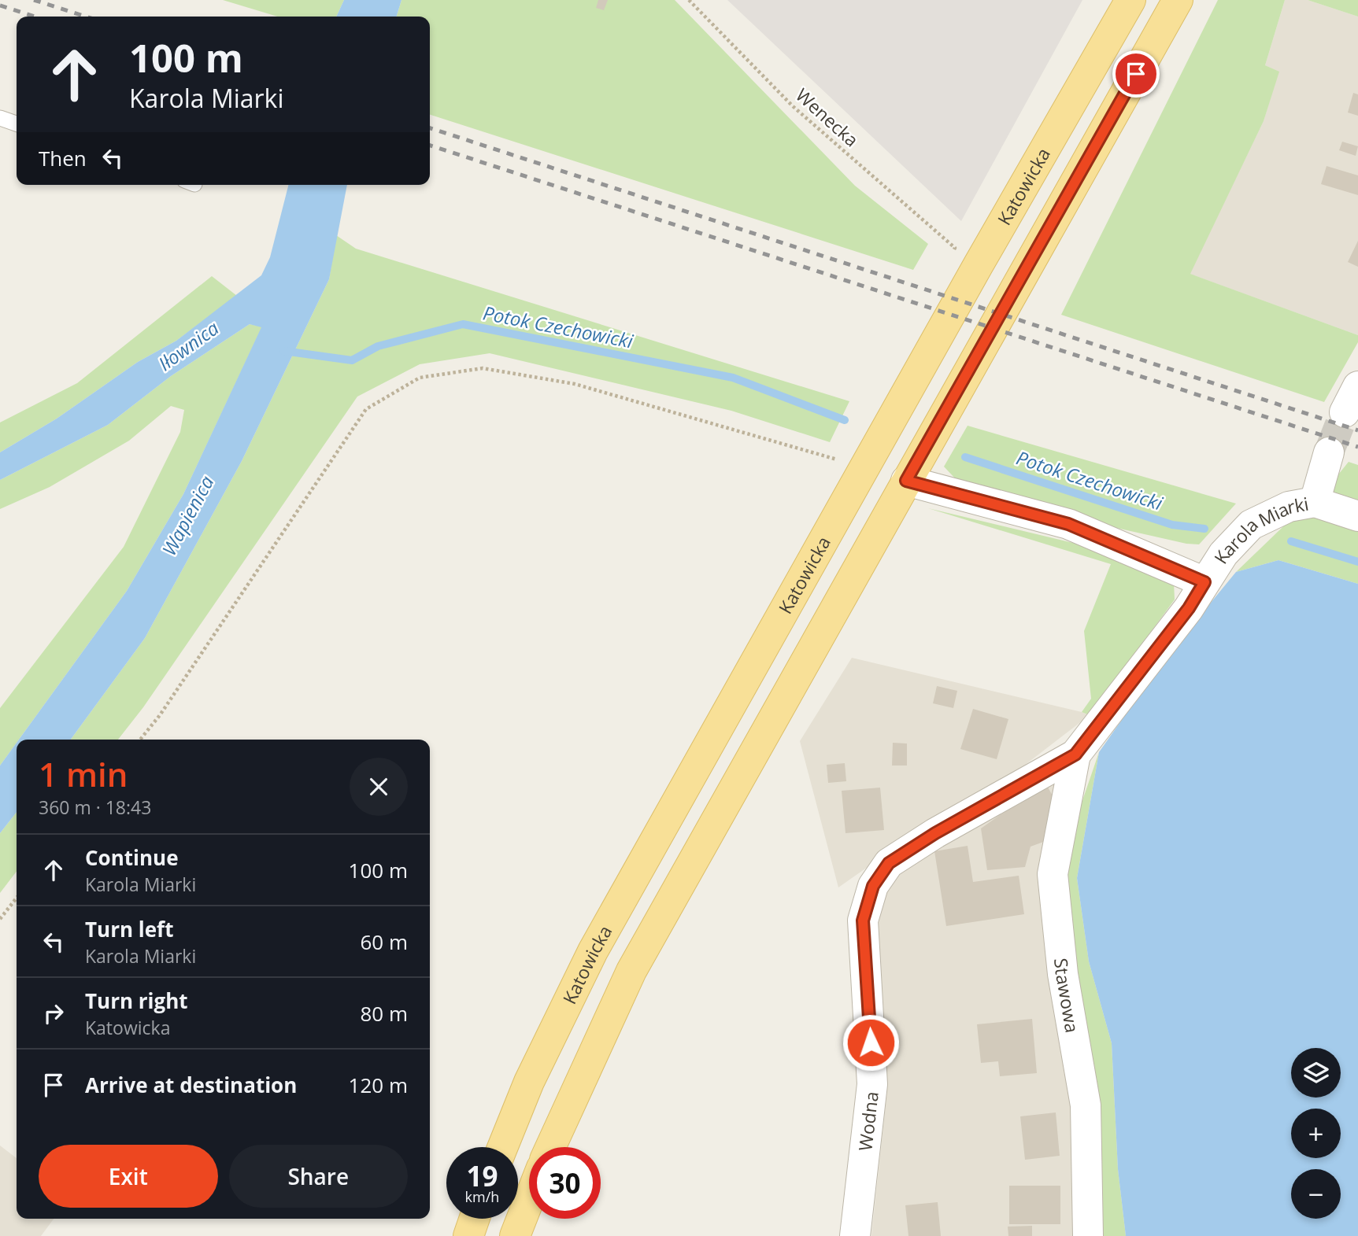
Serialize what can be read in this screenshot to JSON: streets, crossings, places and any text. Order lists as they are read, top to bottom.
{
  "streets": {
    "main road": ["Katowicka"],
    "street": ["Karola Miarki", "Stawowa", "Wodna"],
    "path": ["Wenecka"]
  },
  "crossings": [
    ["Karola Miarki", "Stawowa"],
    ["Karola Miarki", "Wodna"],
    ["Stawowa", "Wodna"]
  ],
  "water": ["Potok Czechowicki", "Iłownica", "Wapienica"],
  "page": {
    "turn": ["100 m", "Karola Miarki"],
    "then": "Then",
    "heading": ["1 min", "360 m · 18:43"],
    "list": [
      {
        "name": "Continue",
        "note": "Karola Miarki",
        "value": "100 m"
      },
      {
        "name": "Turn left",
        "note": "Karola Miarki",
        "value": "60 m"
      },
      {
        "name": "Turn right",
        "note": "Katowicka",
        "value": "80 m"
      },
      {
        "name": "Arrive at destination",
        "value": "120 m"
      }
    ],
    "map_buttons": ["+", "−"],
    "buttons": ["Exit", "Share"],
    "speed": "19 km/h",
    "limit": "30"
  }
}
